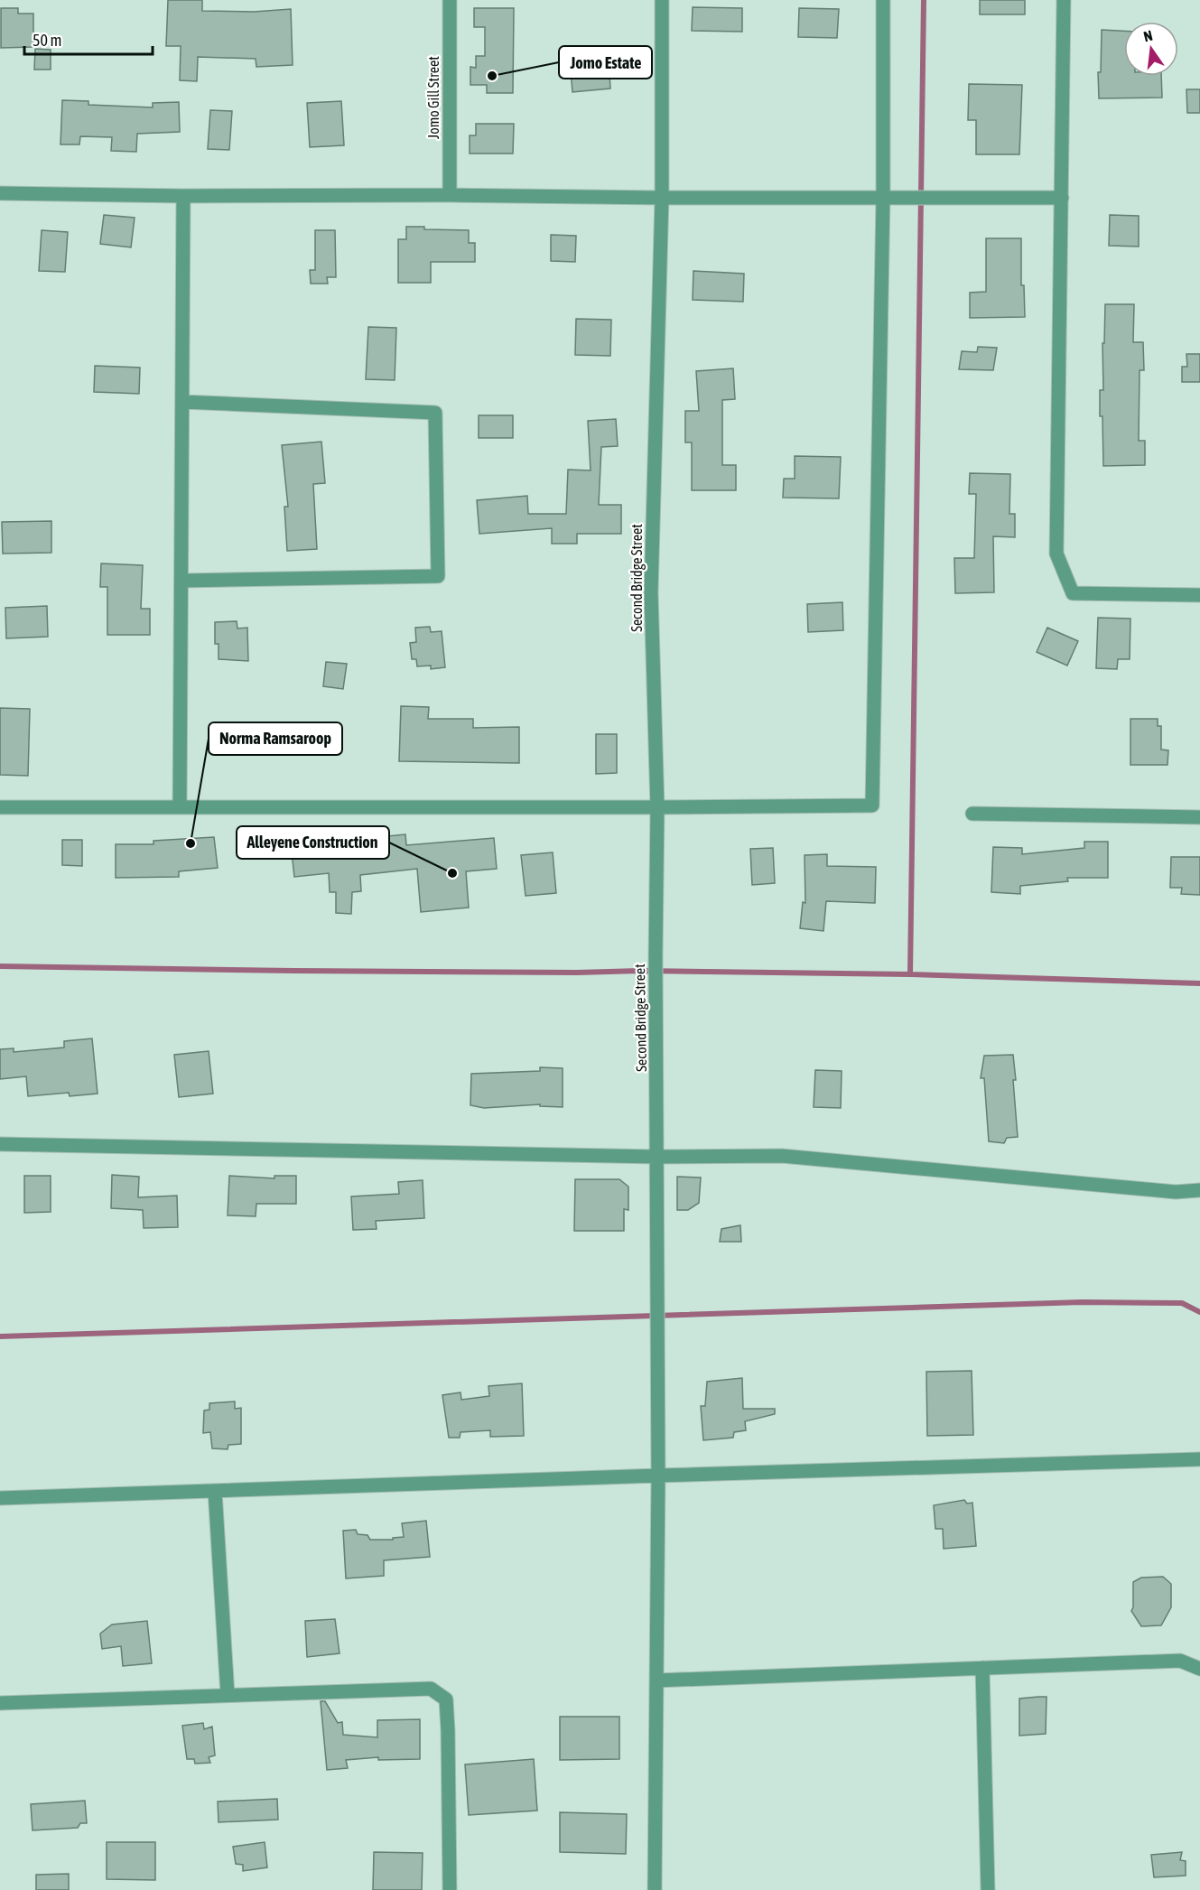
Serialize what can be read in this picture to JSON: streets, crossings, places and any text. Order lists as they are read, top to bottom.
{
  "streets": {
    "street": ["Jomo Gill Street", "Second Bridge Street"]
  },
  "places": ["Jomo Estate", "Norma Ramsaroop", "Alleyene Construction"],
  "scale_bar": "50 m",
  "north": "top"
}
